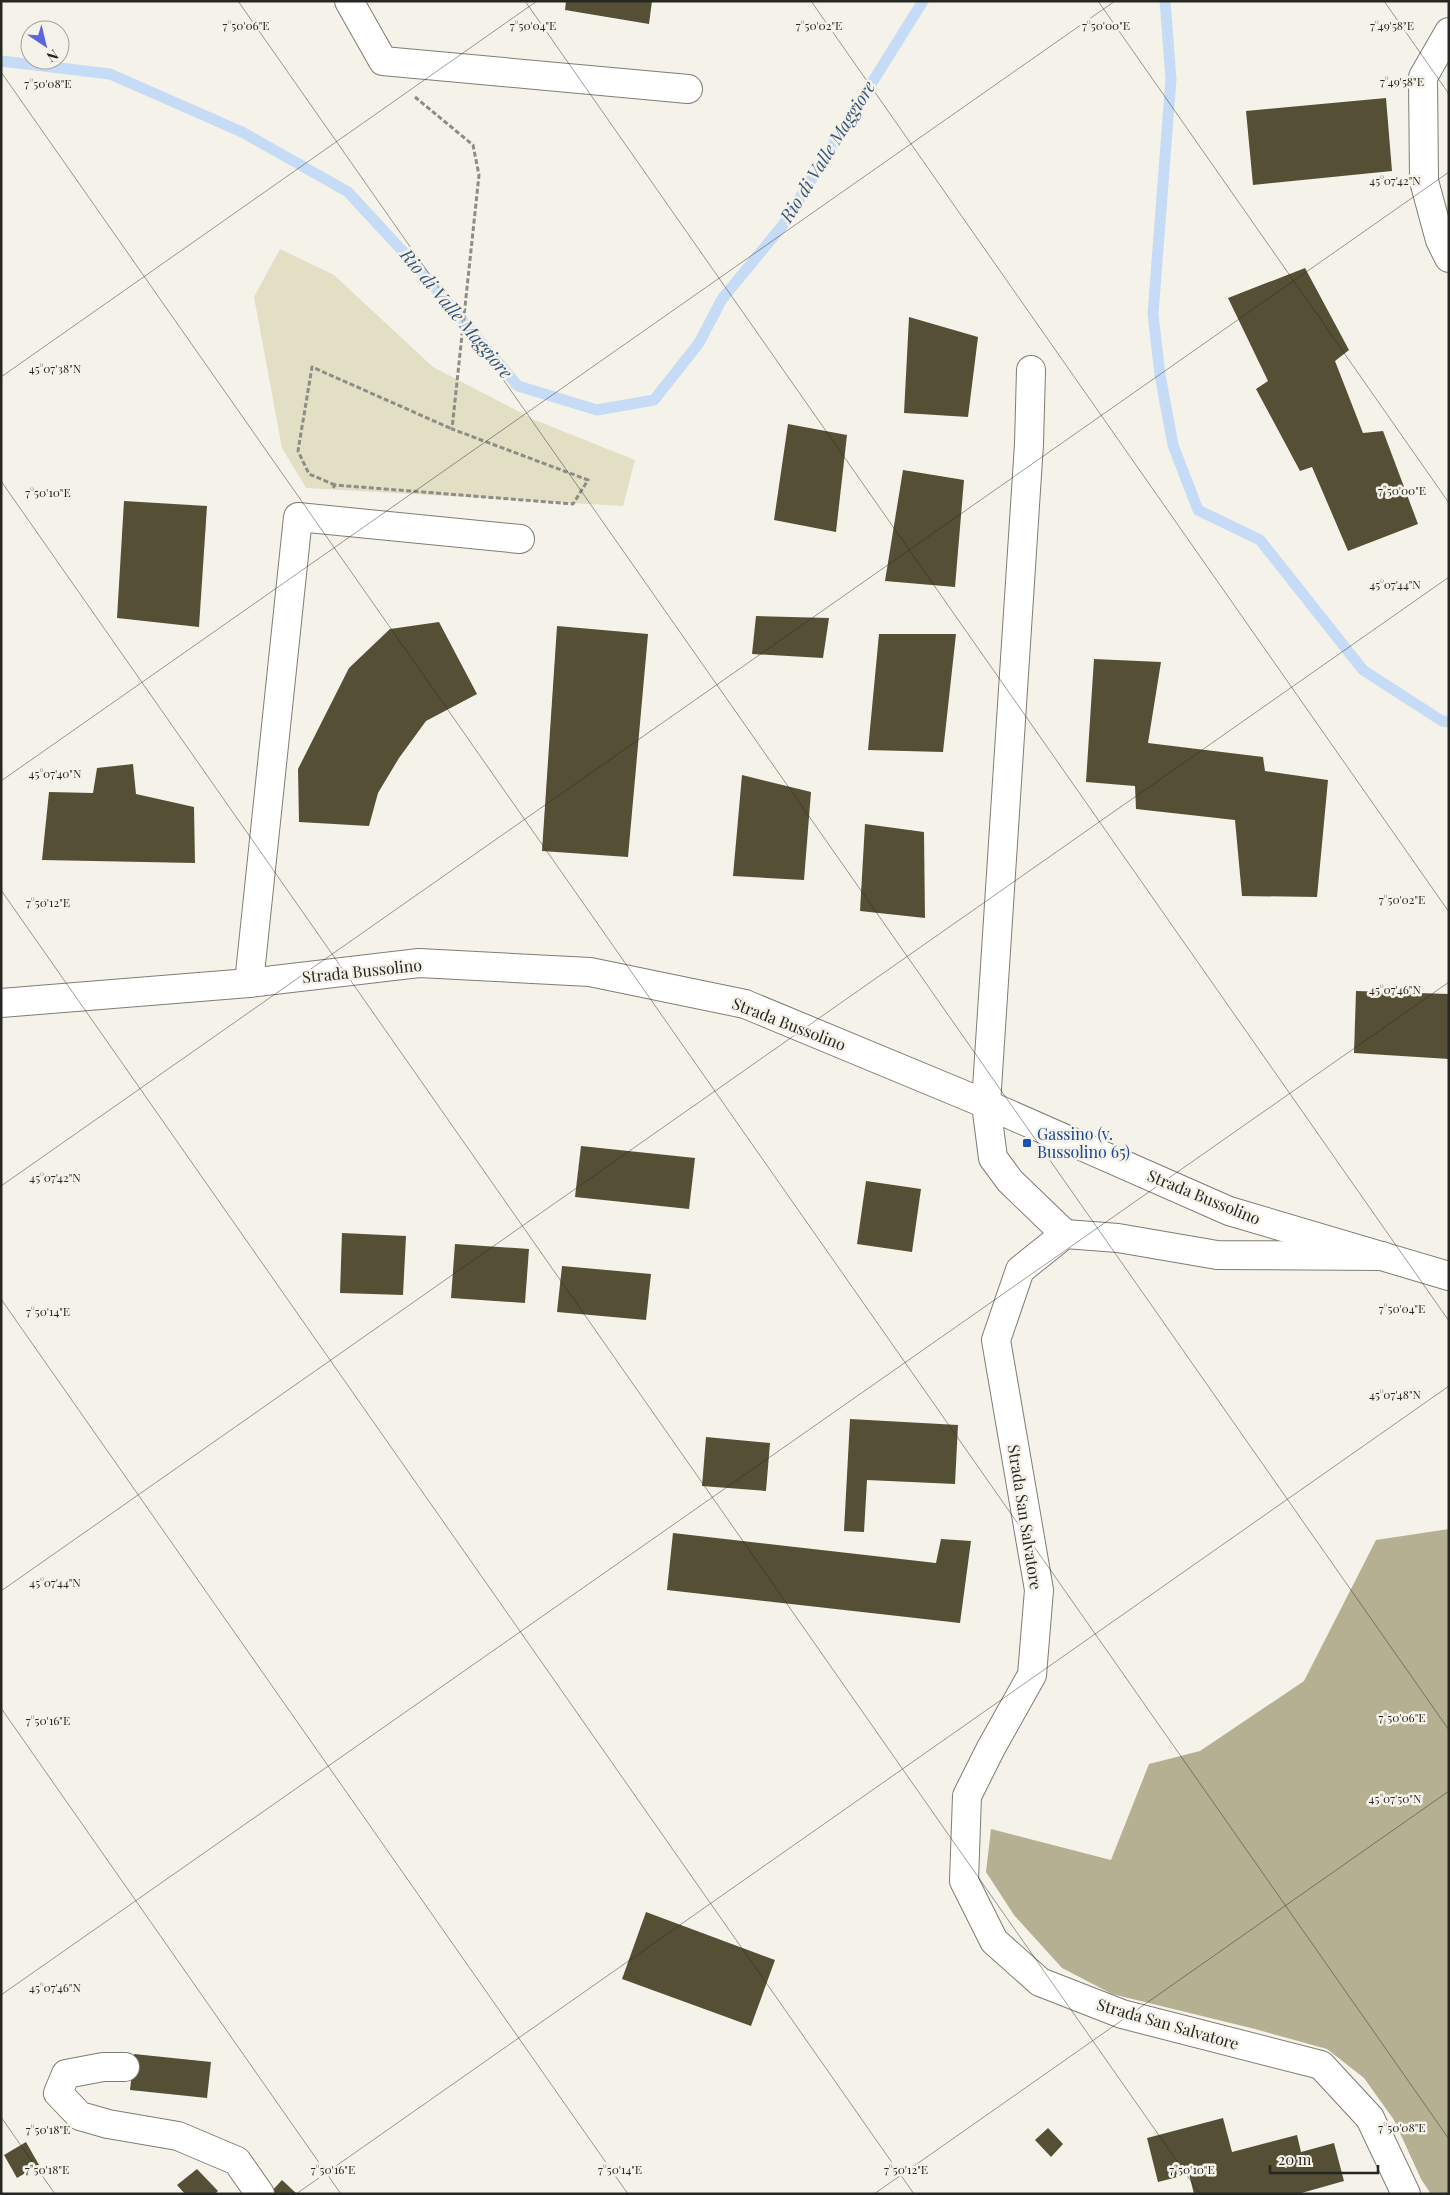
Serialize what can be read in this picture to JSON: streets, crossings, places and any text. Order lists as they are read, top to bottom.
{
  "streets": {
    "street": ["Strada Bussolino", "Strada San Salvatore"]
  },
  "water": ["Rio di Valle Maggiore"],
  "places": {
    "transit": ["Gassino (v. Bussolino 65)"]
  },
  "scale_bar": "20 m",
  "north": "bottom right",
  "coordinates": [
    "7°50'06\"E",
    "7°50'02\"E",
    "7°50'00\"E",
    "7°49'58\"E",
    "7°50'04\"E",
    "7°50'08\"E",
    "45°07'42\"N",
    "45°07'38\"N",
    "7°50'10\"E",
    "45°07'44\"N",
    "45°07'40\"N",
    "7°50'12\"E",
    "45°07'46\"N",
    "7°50'14\"E",
    "45°07'48\"N",
    "7°50'16\"E",
    "45°07'50\"N",
    "7°50'18\"E"
  ]
}
